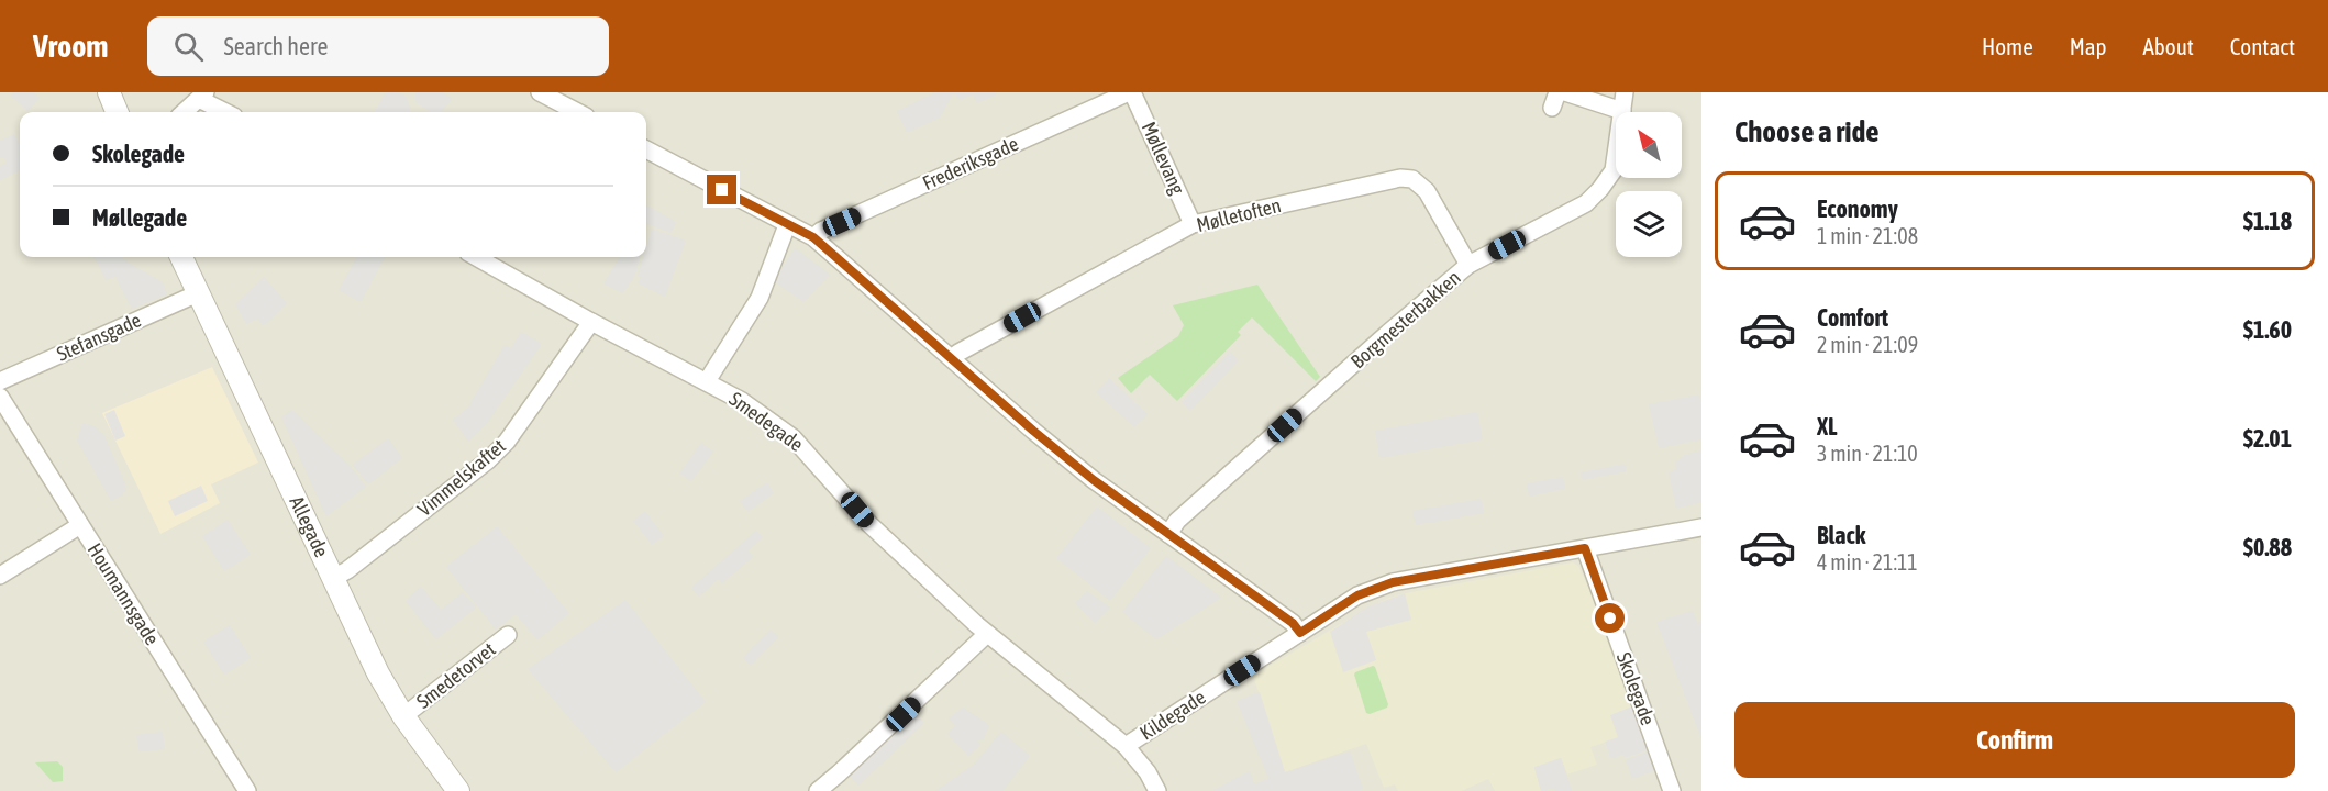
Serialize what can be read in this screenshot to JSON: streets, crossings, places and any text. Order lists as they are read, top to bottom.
{
  "streets": {
    "street": [
      "Møllevang",
      "Frederiksgade",
      "Mølletoften",
      "Borgmesterbakken",
      "Stefansgade",
      "Smedegade",
      "Vimmelskaftet",
      "Allegade",
      "Houmannsgade",
      "Smedetorvet",
      "Skolegade",
      "Kildegade"
    ]
  },
  "crossings": [
    ["Møllevang", "Frederiksgade"],
    ["Møllevang", "Mølletoften"],
    ["Mølletoften", "Borgmesterbakken"],
    ["Stefansgade", "Allegade"],
    ["Smedegade", "Vimmelskaftet"],
    ["Smedegade", "Kildegade"],
    ["Vimmelskaftet", "Allegade"],
    ["Allegade", "Smedetorvet"],
    ["Skolegade", "Kildegade"]
  ],
  "north": "top left",
  "page": {
    "header": "Vroom",
    "search": "Search here",
    "nav": [
      "Home",
      "Map",
      "About",
      "Contact"
    ],
    "heading": "Choose a ride",
    "banner": ["Skolegade", "Møllegade"],
    "list": [
      {
        "name": "Economy",
        "note": "1 min · 21:08",
        "value": "$1.18"
      },
      {
        "name": "Comfort",
        "note": "2 min · 21:09",
        "value": "$1.60"
      },
      {
        "name": "XL",
        "note": "3 min · 21:10",
        "value": "$2.01"
      },
      {
        "name": "Black",
        "note": "4 min · 21:11",
        "value": "$0.88"
      }
    ],
    "buttons": "Confirm"
  }
}
